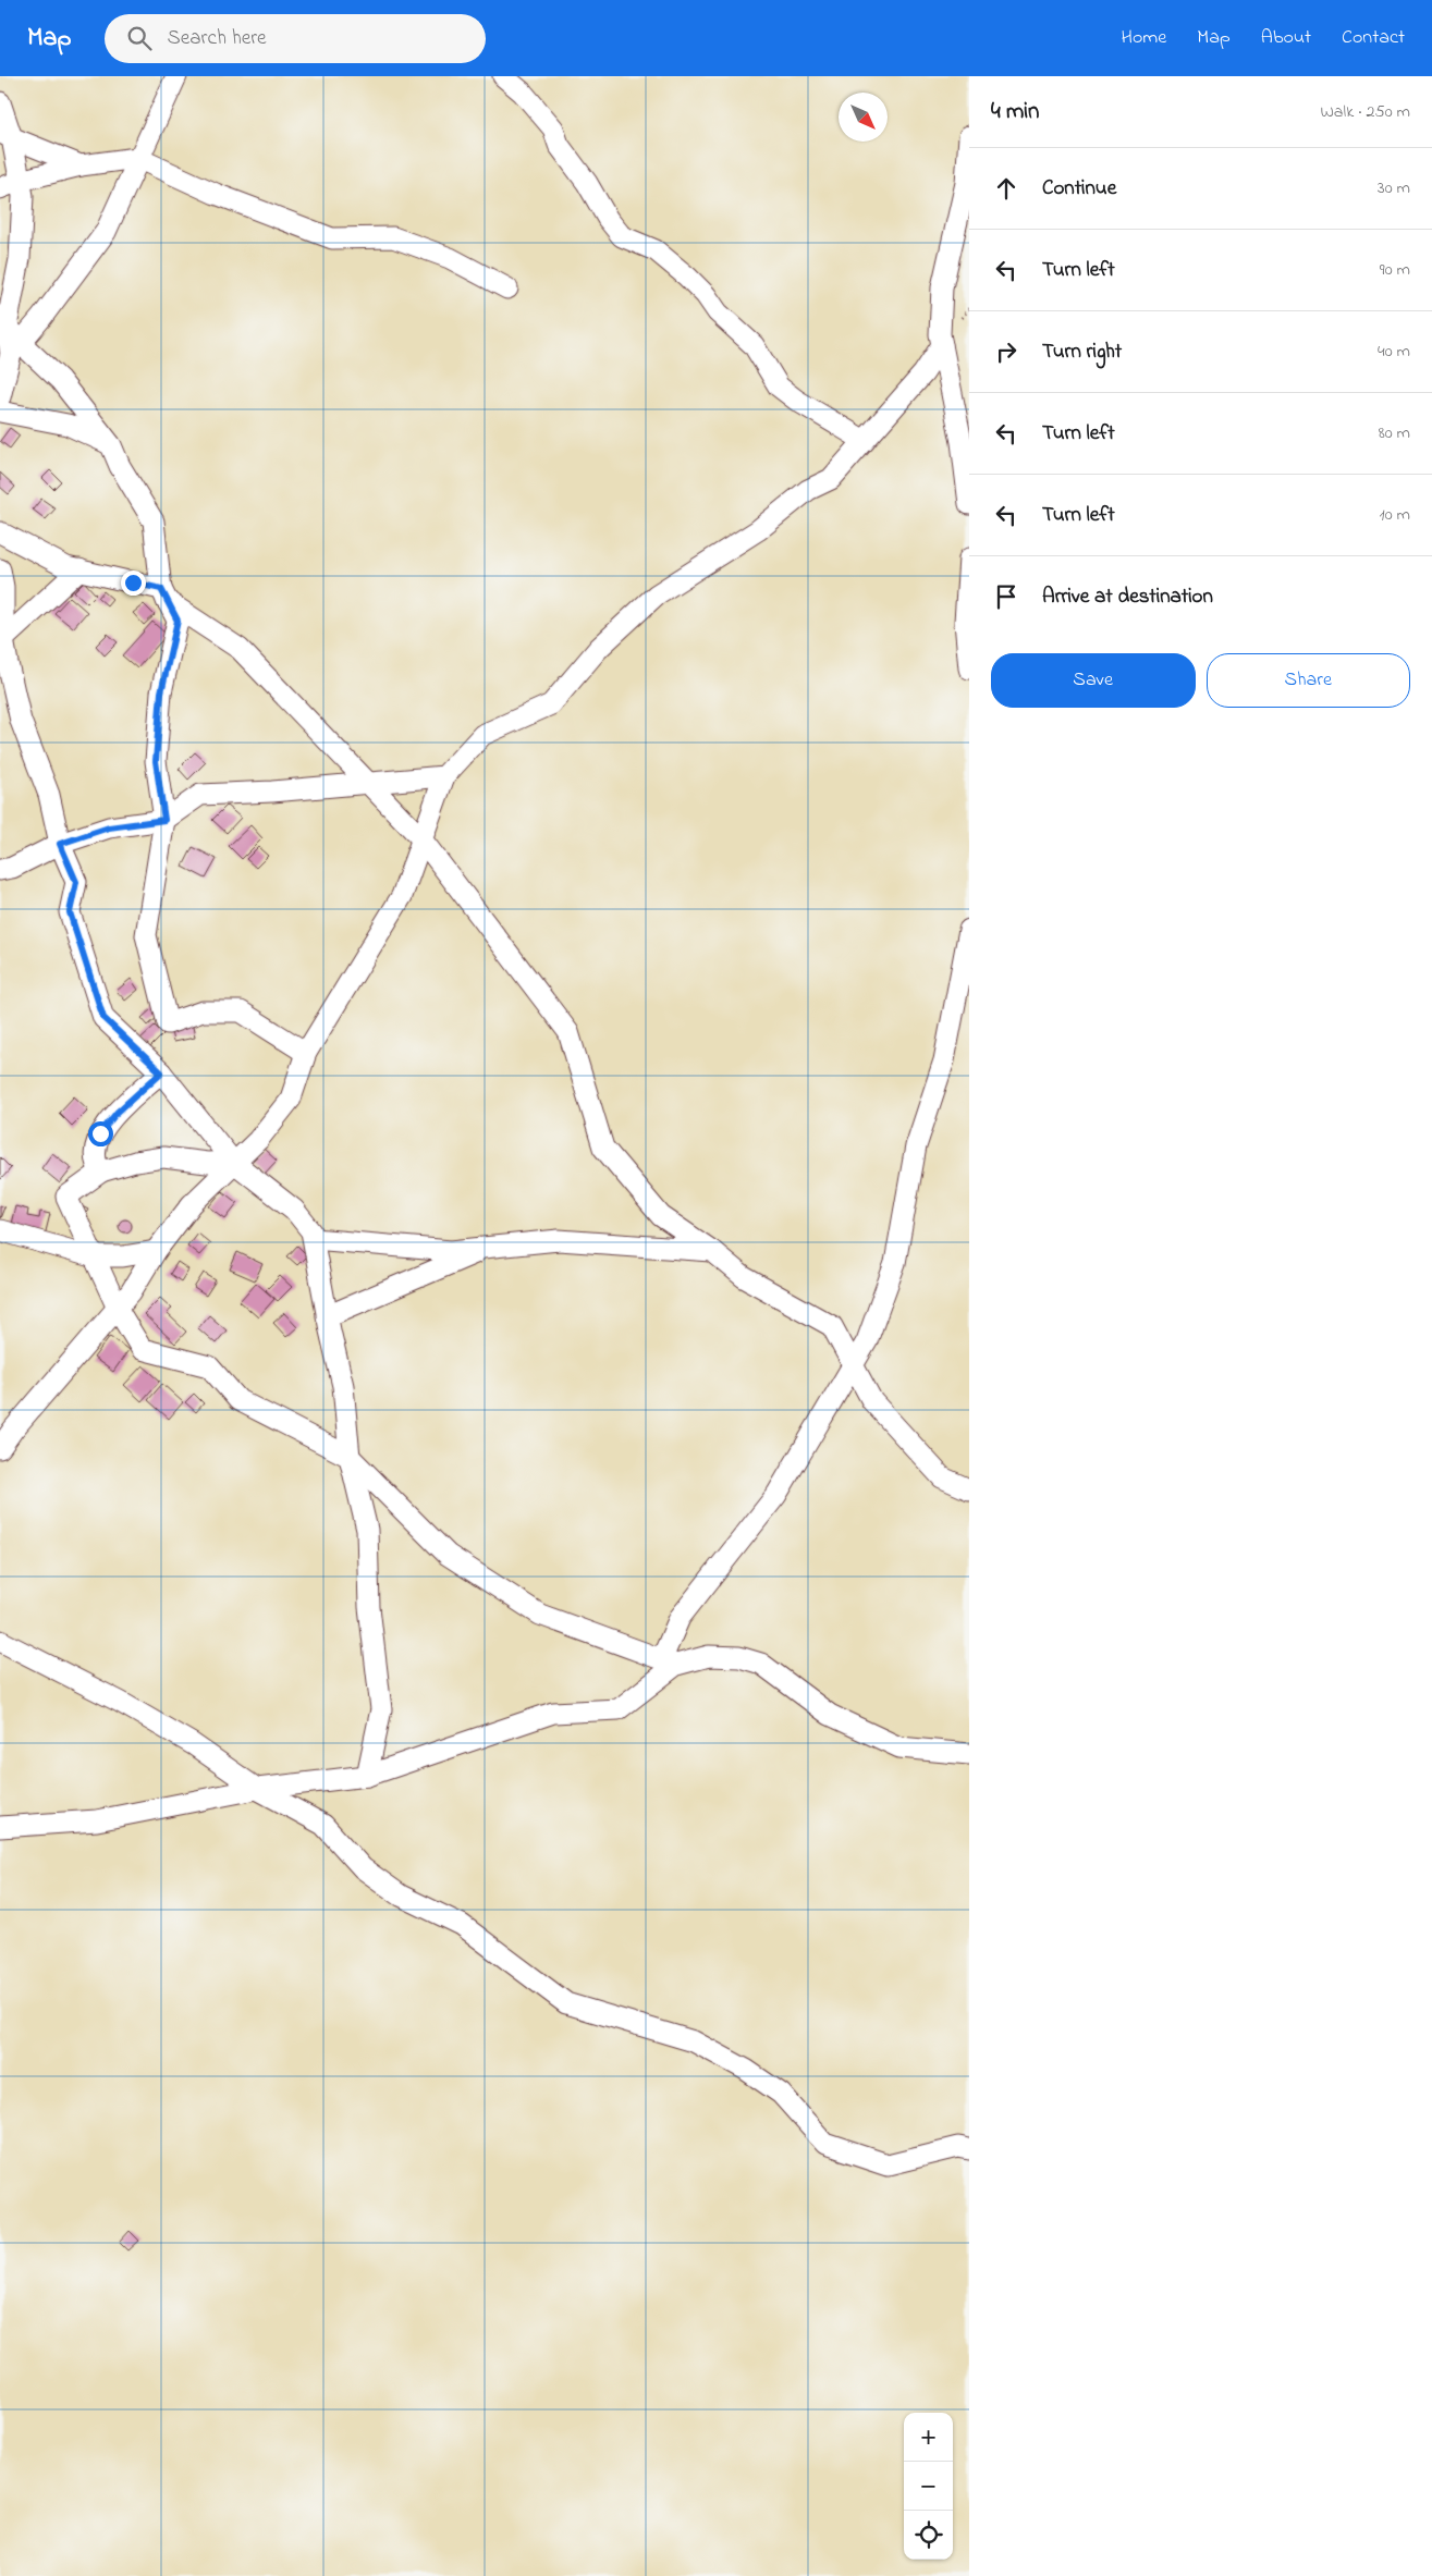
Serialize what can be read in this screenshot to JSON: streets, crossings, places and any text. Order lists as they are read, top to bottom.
{
  "north": "bottom right",
  "page": {
    "header": "Map",
    "search": "Search here",
    "nav": [
      "Home",
      "Map",
      "About",
      "Contact"
    ],
    "heading": ["4 min", "Walk · 250 m"],
    "list": [
      ["Continue", "30 m"],
      ["Turn left", "90 m"],
      ["Turn right", "40 m"],
      ["Turn left", "80 m"],
      ["Turn left", "10 m"],
      "Arrive at destination"
    ],
    "buttons": ["Save", "Share"],
    "map_buttons": ["+", "−"]
  }
}
